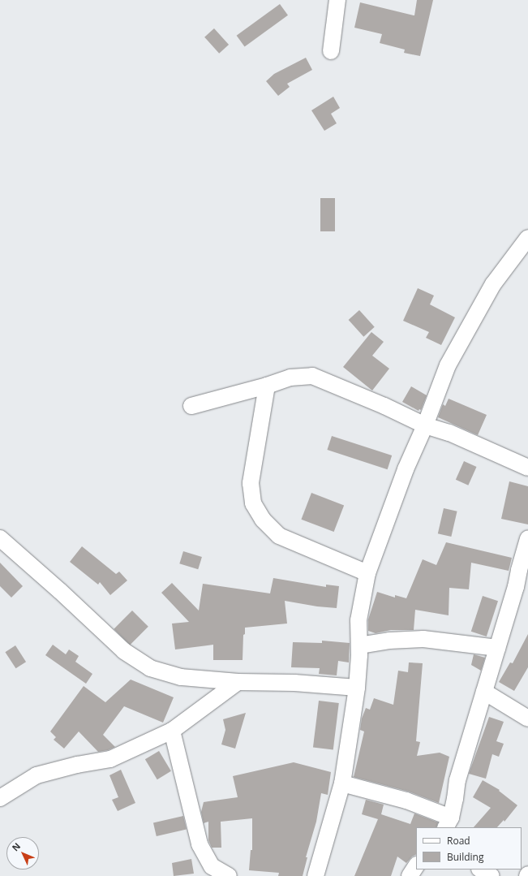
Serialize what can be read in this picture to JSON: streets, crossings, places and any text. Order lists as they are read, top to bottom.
{
  "legend": ["Road", "Building"],
  "north": "top left"
}
